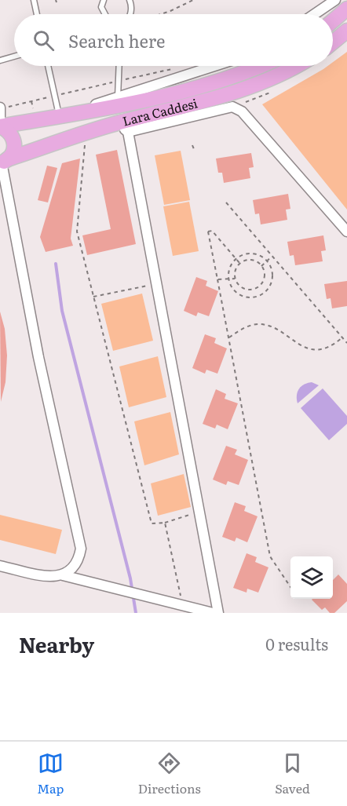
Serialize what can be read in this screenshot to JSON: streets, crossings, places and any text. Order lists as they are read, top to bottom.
{
  "streets": {
    "main road": ["Lara Caddesi"]
  },
  "page": {
    "search": "Search here",
    "heading": ["Nearby", "0 results"],
    "nav": ["Map", "Directions", "Saved"]
  }
}
